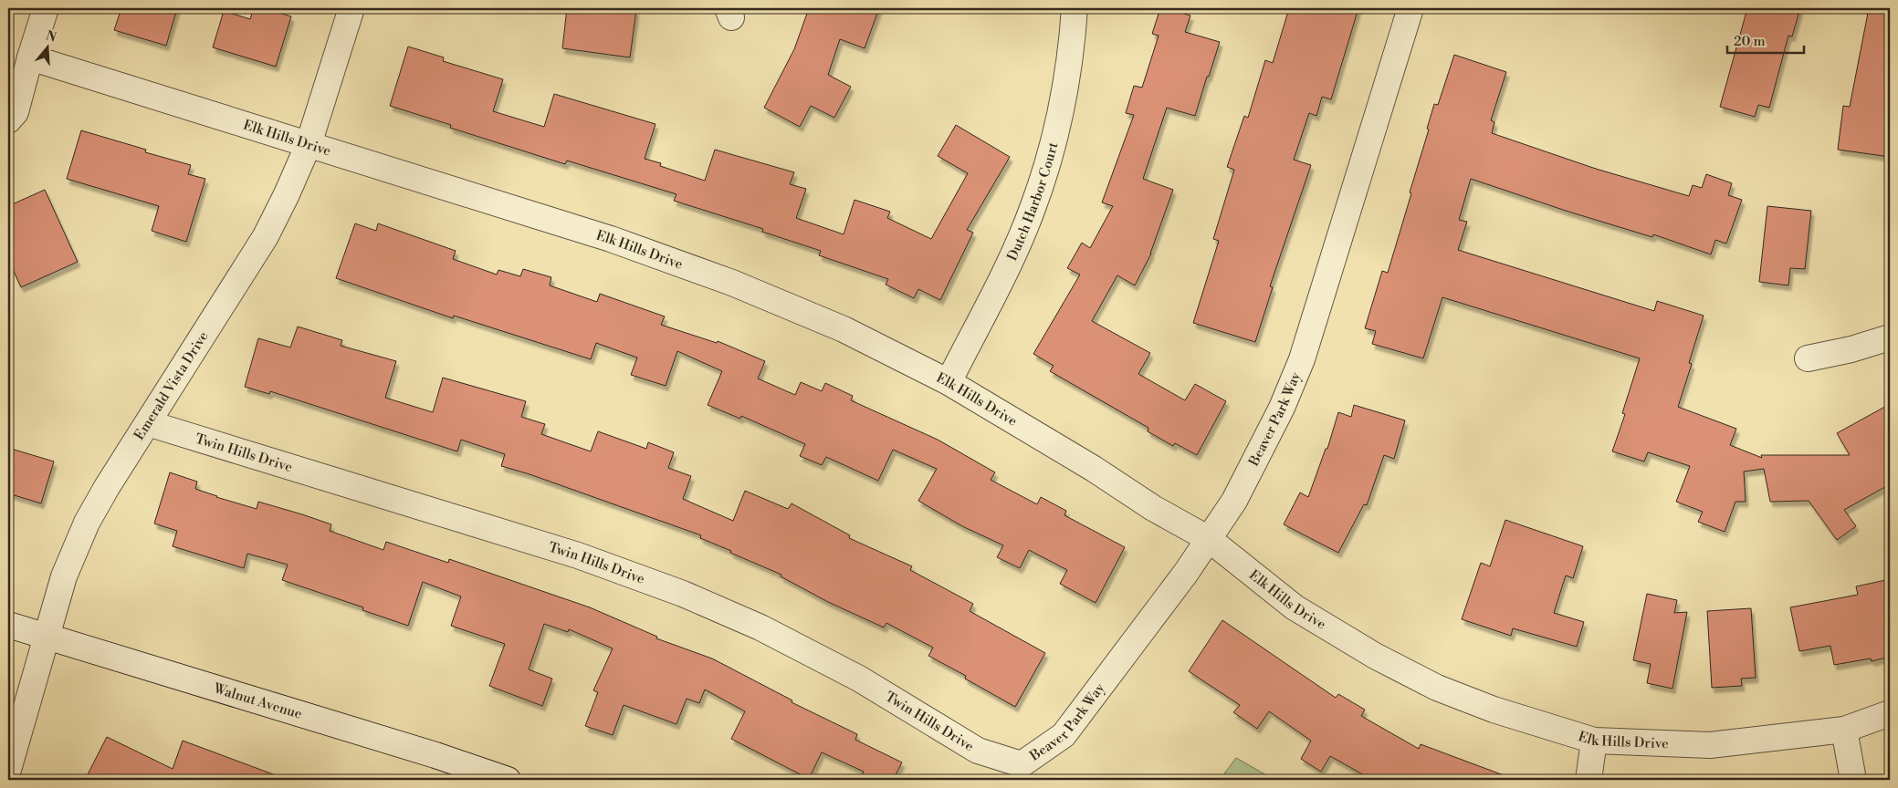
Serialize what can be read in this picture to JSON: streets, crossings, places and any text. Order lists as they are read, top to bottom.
{
  "streets": {
    "street": [
      "Elk Hills Drive",
      "Dutch Harbor Court",
      "Emerald Vista Drive",
      "Beaver Park Way",
      "Twin Hills Drive",
      "Walnut Avenue"
    ]
  },
  "crossings": [
    ["Elk Hills Drive", "Dutch Harbor Court"],
    ["Elk Hills Drive", "Emerald Vista Drive"],
    ["Elk Hills Drive", "Beaver Park Way"],
    ["Emerald Vista Drive", "Twin Hills Drive"],
    ["Emerald Vista Drive", "Walnut Avenue"],
    ["Beaver Park Way", "Twin Hills Drive"]
  ],
  "scale_bar": "20 m",
  "north": "top"
}
